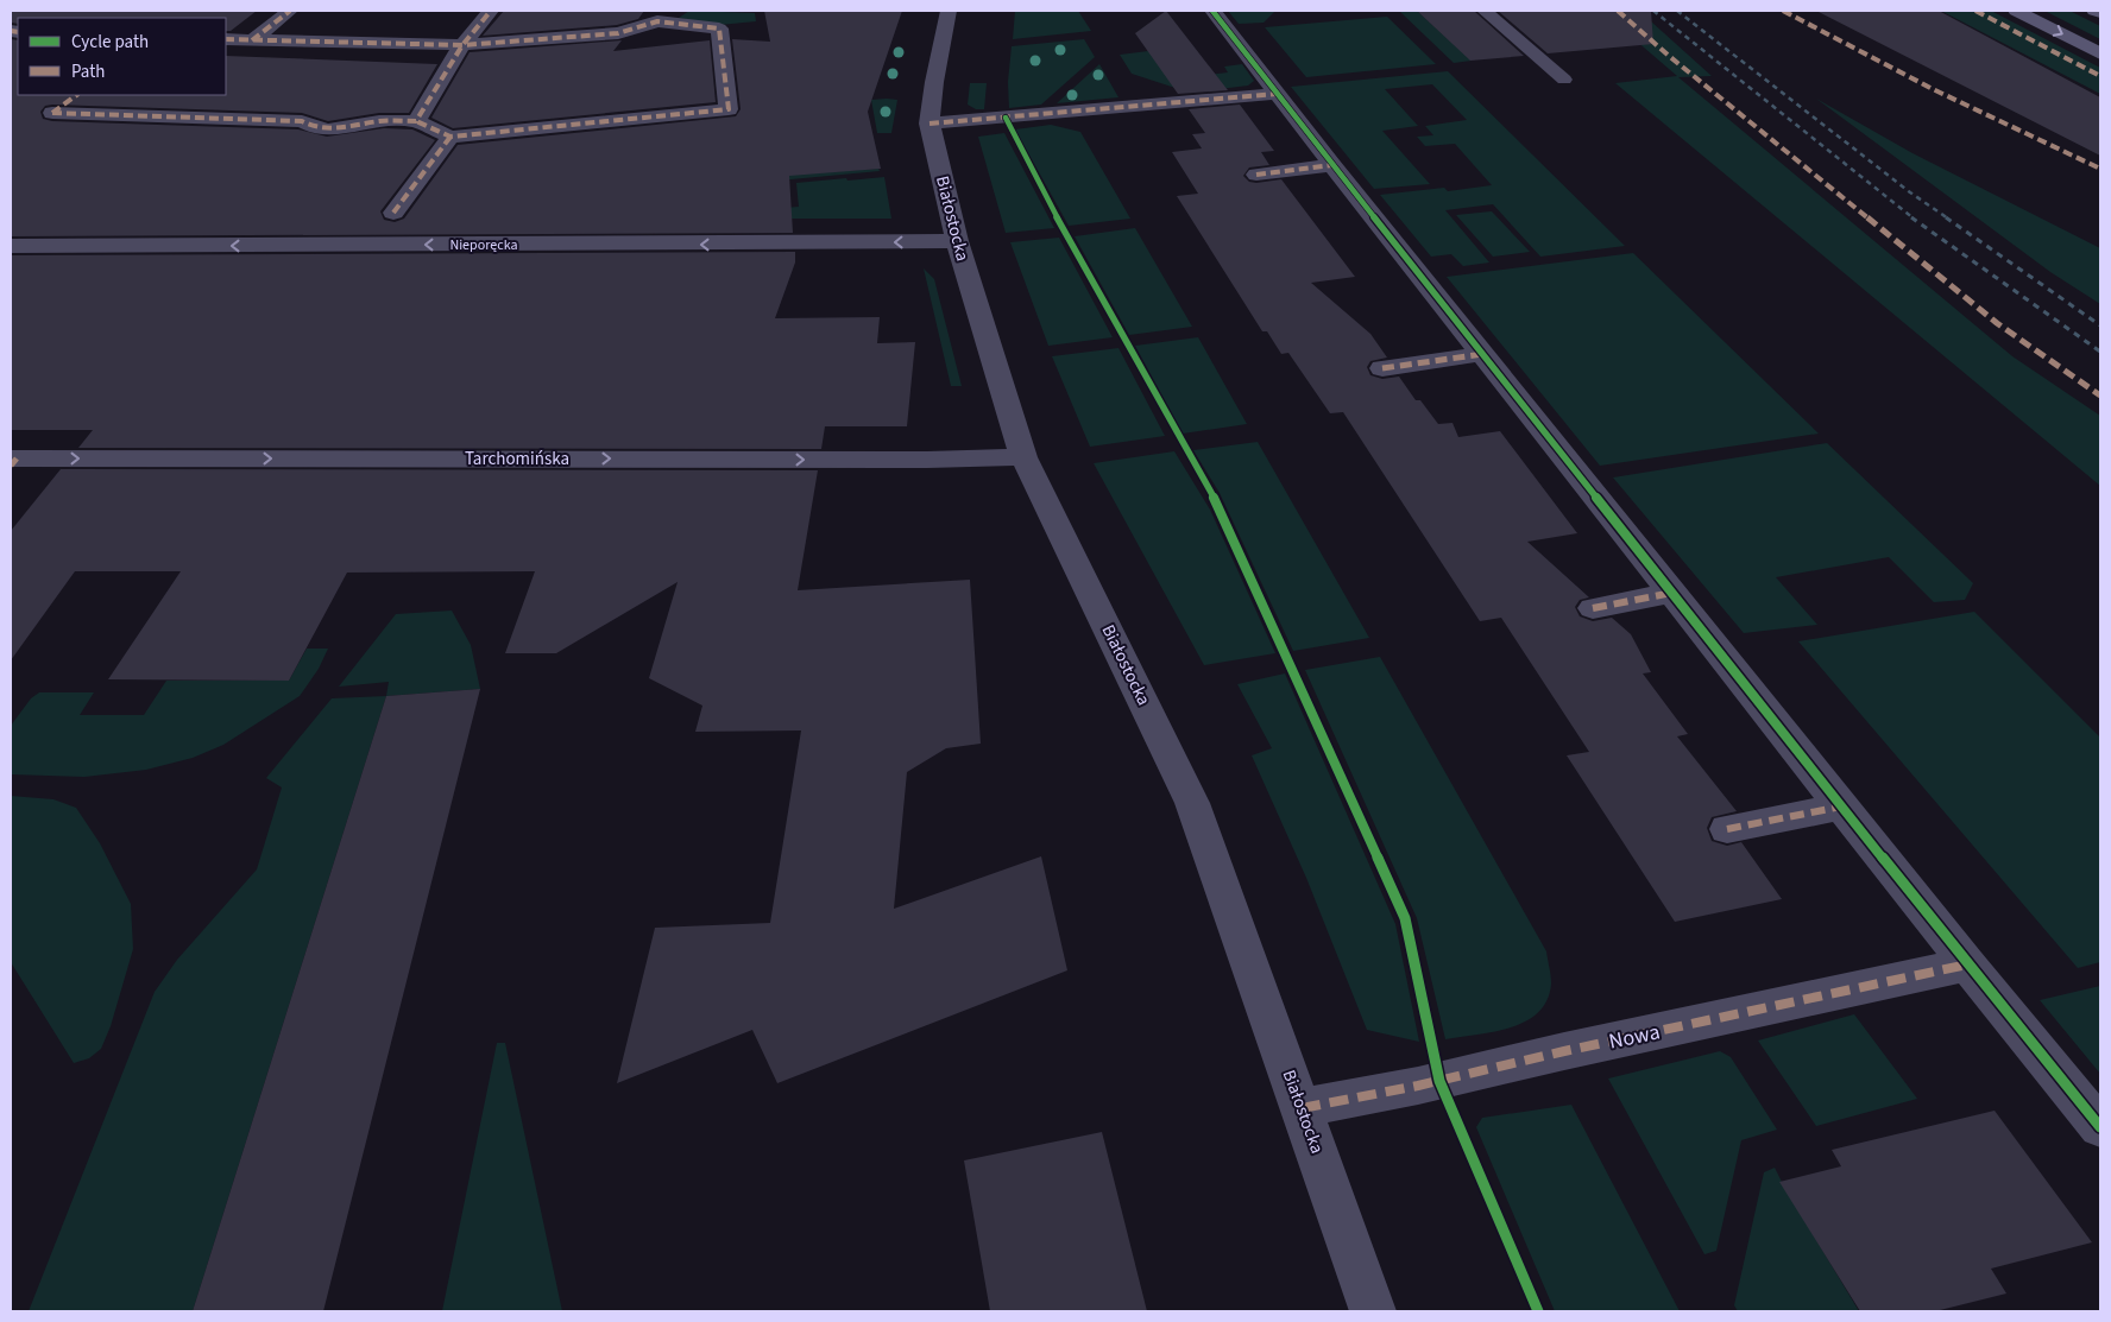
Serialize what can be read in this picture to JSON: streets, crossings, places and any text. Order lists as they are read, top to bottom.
{
  "streets": {
    "street": [
      "Białostocka",
      "Nieporęcka",
      "Tarchomińska",
      "Nowa"
    ]
  },
  "crossings": [
    ["Białostocka", "Nieporęcka"],
    ["Białostocka", "Tarchomińska"],
    ["Białostocka", "Nowa"]
  ],
  "one_way": ["Tarchomińska"],
  "legend": ["Cycle path", "Path"]
}
